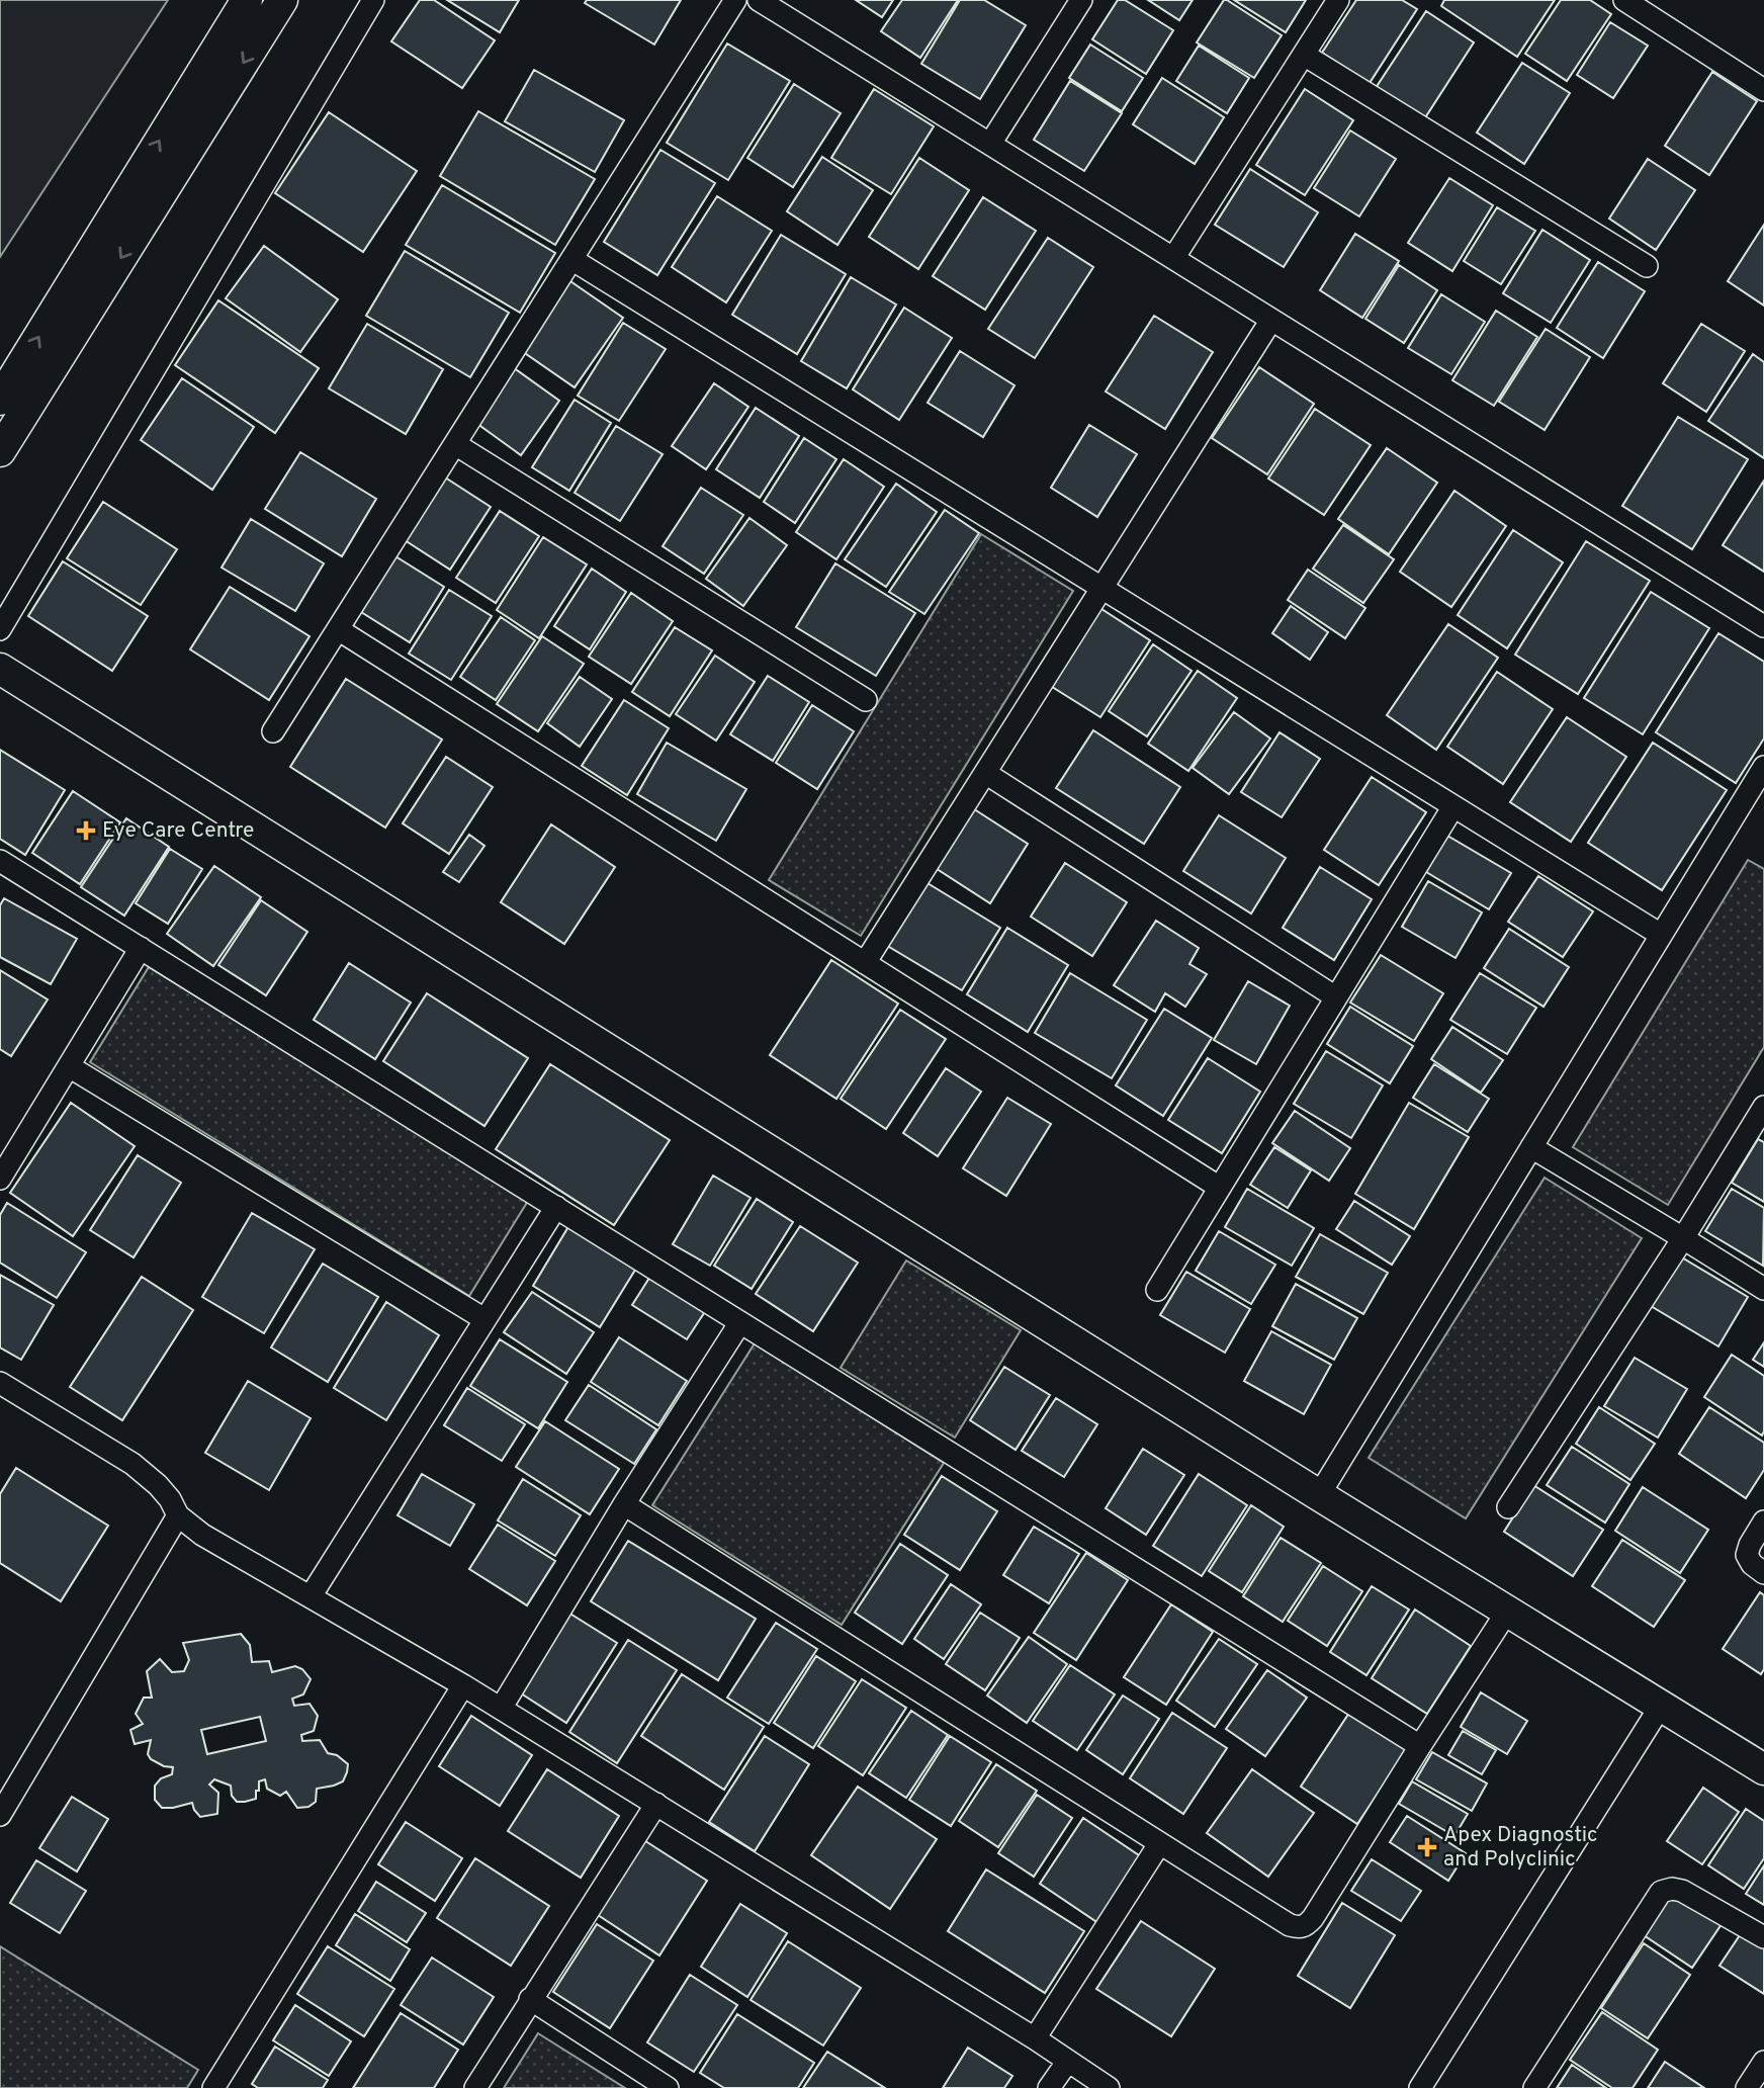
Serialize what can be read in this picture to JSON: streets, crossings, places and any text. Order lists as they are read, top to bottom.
{
  "places": {
    "health": ["Eye Care Centre", "Apex Diagnostic and Polyclinic"]
  }
}
